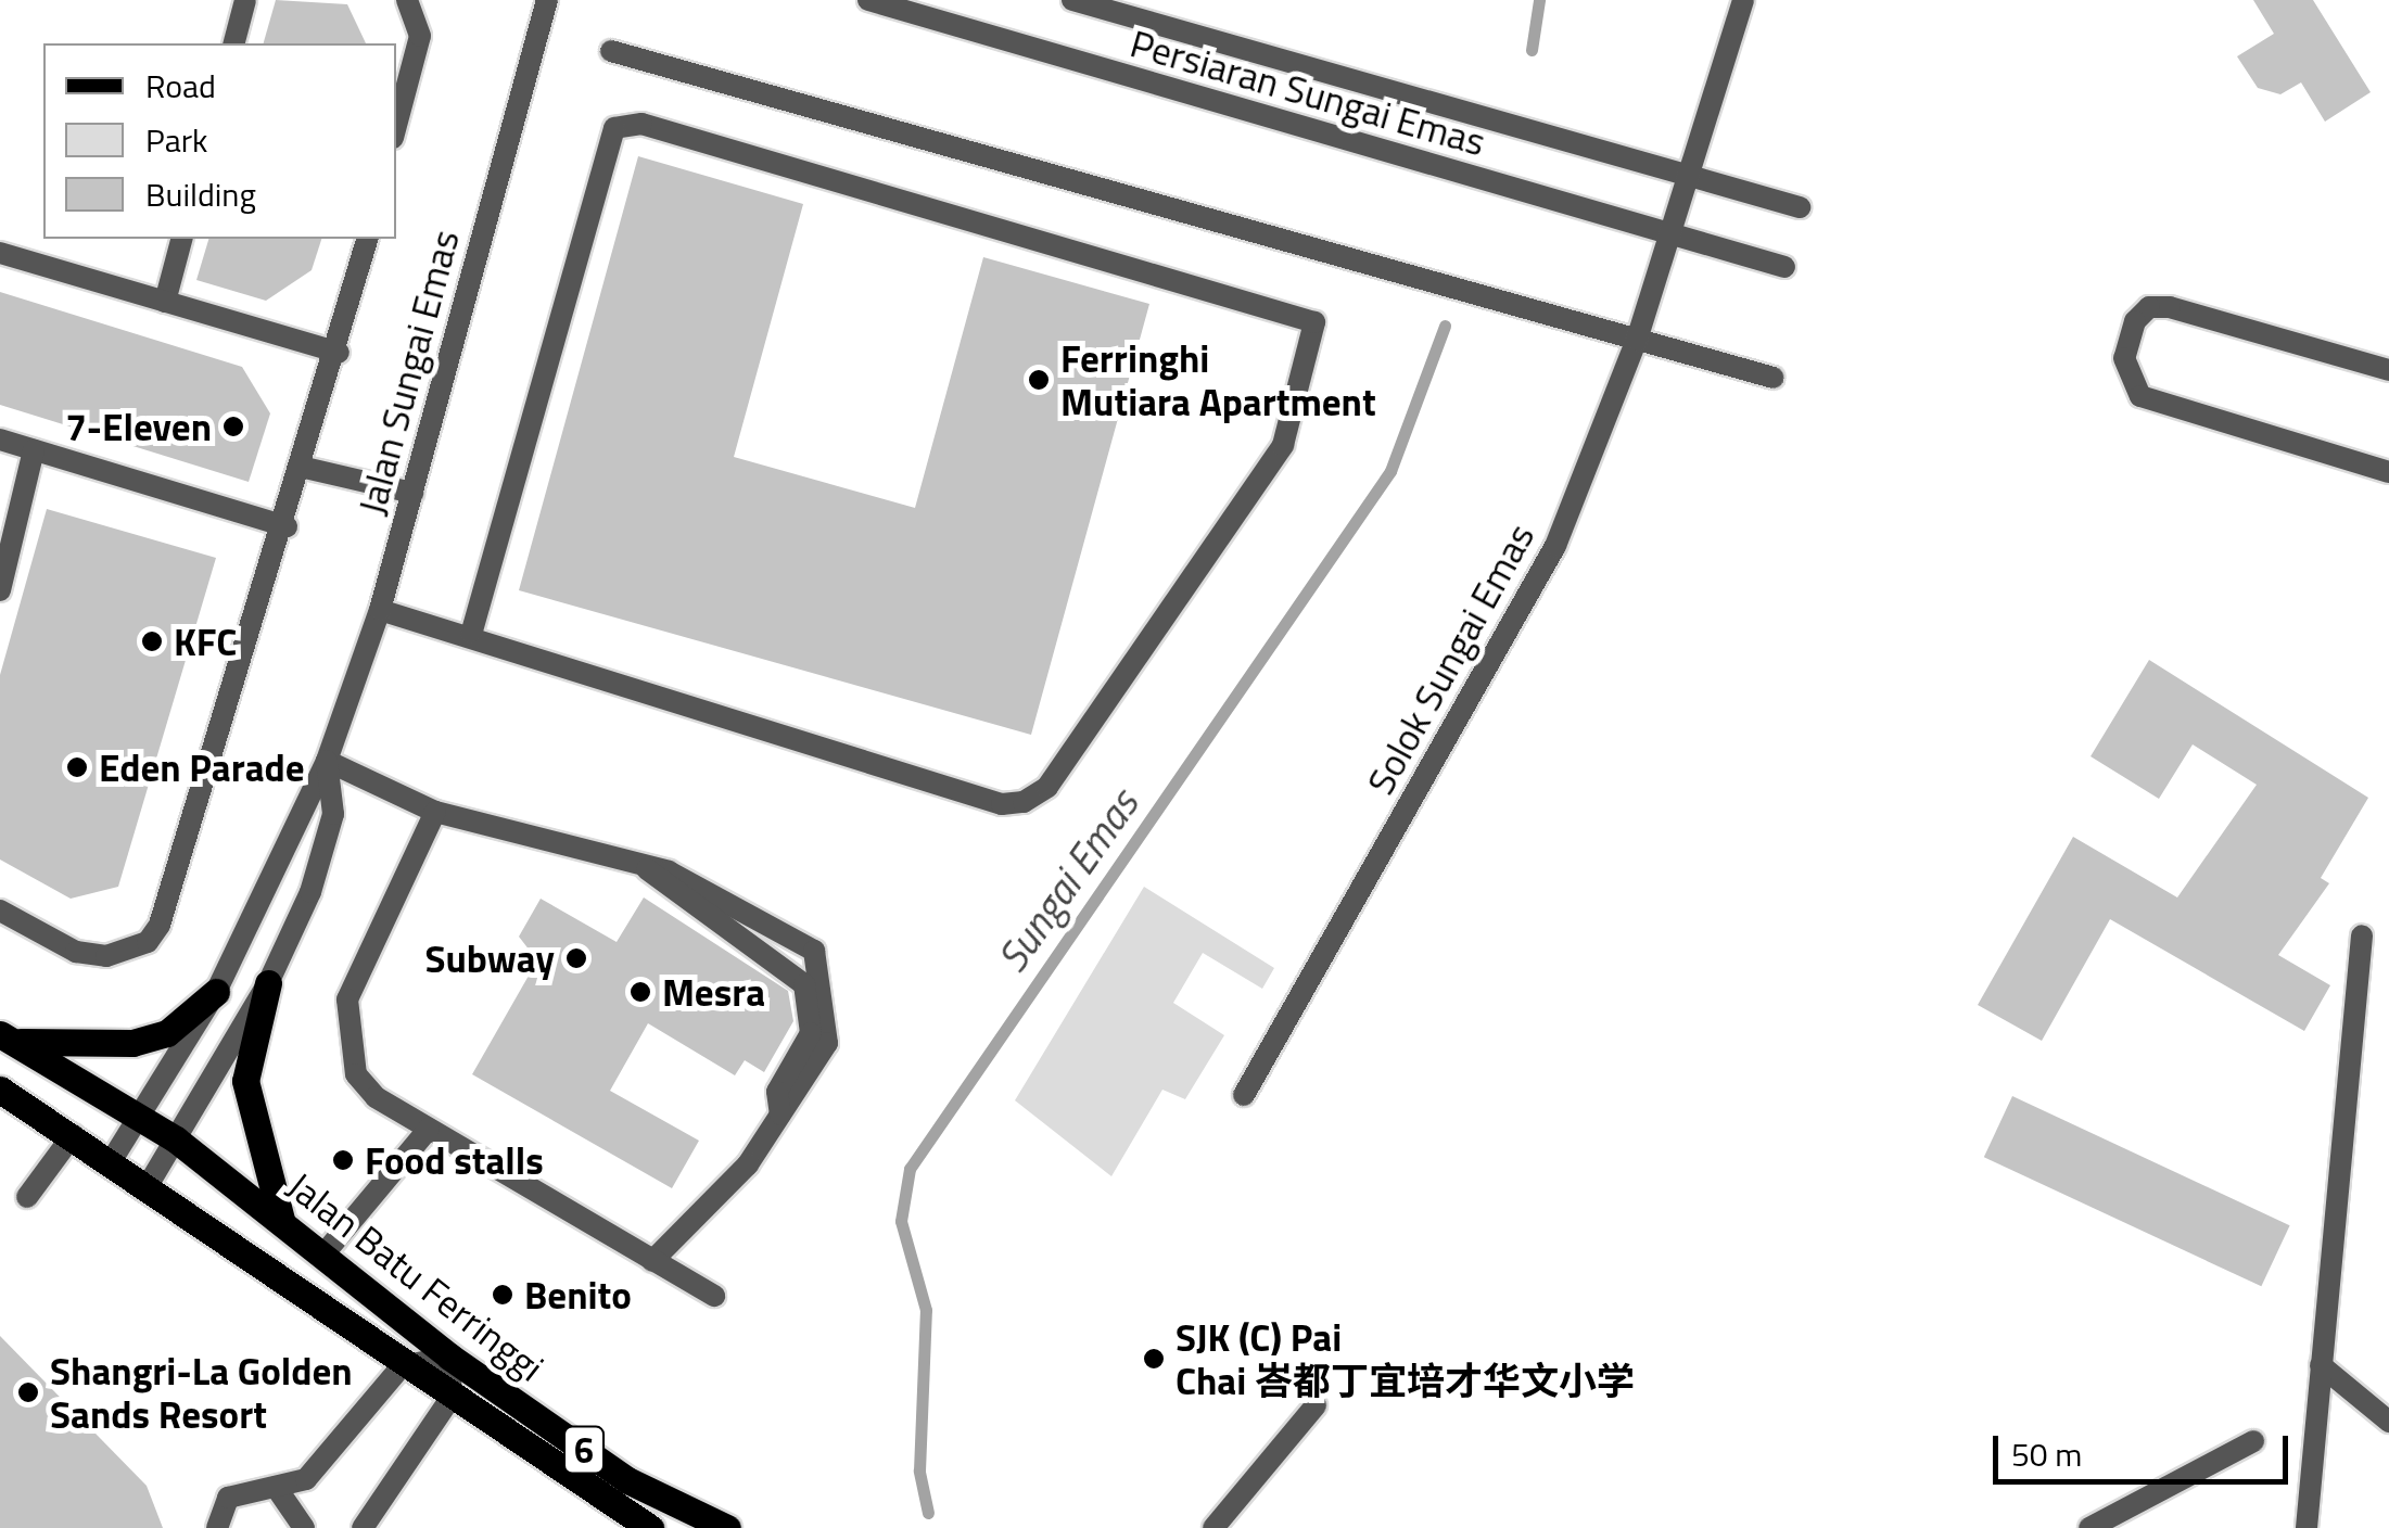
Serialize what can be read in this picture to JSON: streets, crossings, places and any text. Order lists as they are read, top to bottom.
{
  "streets": {
    "main road": ["Jalan Batu Ferringgi", "6"],
    "street": ["Persiaran Sungai Emas", "Jalan Sungai Emas", "Solok Sungai Emas"]
  },
  "crossings": [
    ["Persiaran Sungai Emas", "Solok Sungai Emas"],
    ["Jalan Sungai Emas", "Jalan Batu Ferringgi"],
    ["Jalan Sungai Emas", "6"],
    ["Jalan Batu Ferringgi", "6"]
  ],
  "water": ["Sungai Emas"],
  "places": [
    "Ferringhi Mutiara Apartment",
    "7-Eleven",
    "KFC",
    "Eden Parade",
    "Subway",
    "Mesra",
    "Food stalls",
    "Benito",
    "SJK (C) Pai Chai 峇都丁宜培才华文小学",
    "Shangri-La Golden Sands Resort"
  ],
  "legend": ["Road", "Park", "Building"],
  "scale_bar": "50 m"
}
